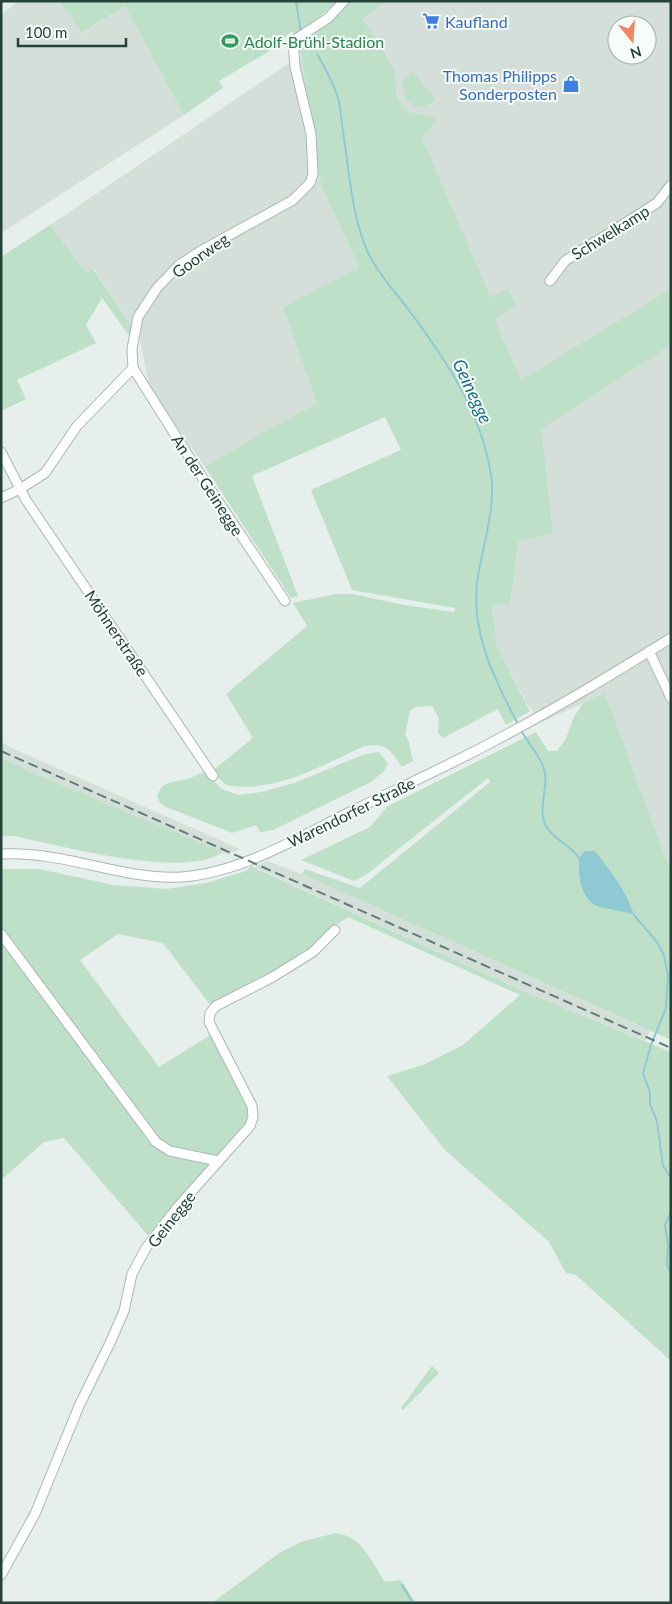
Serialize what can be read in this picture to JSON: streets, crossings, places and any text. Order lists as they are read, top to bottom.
{
  "streets": {
    "street": [
      "Schwelkamp",
      "Goorweg",
      "An der Geinegge",
      "Möhnerstraße",
      "Warendorfer Straße",
      "Geinegge"
    ]
  },
  "crossings": [
    ["Goorweg", "An der Geinegge"]
  ],
  "water": ["Geinegge"],
  "places": {
    "supermarket": ["Kaufland"],
    "sports": ["Adolf-Brühl-Stadion"],
    "shop": ["Thomas Philipps Sonderposten"]
  },
  "scale_bar": "100 m",
  "north": "bottom"
}
